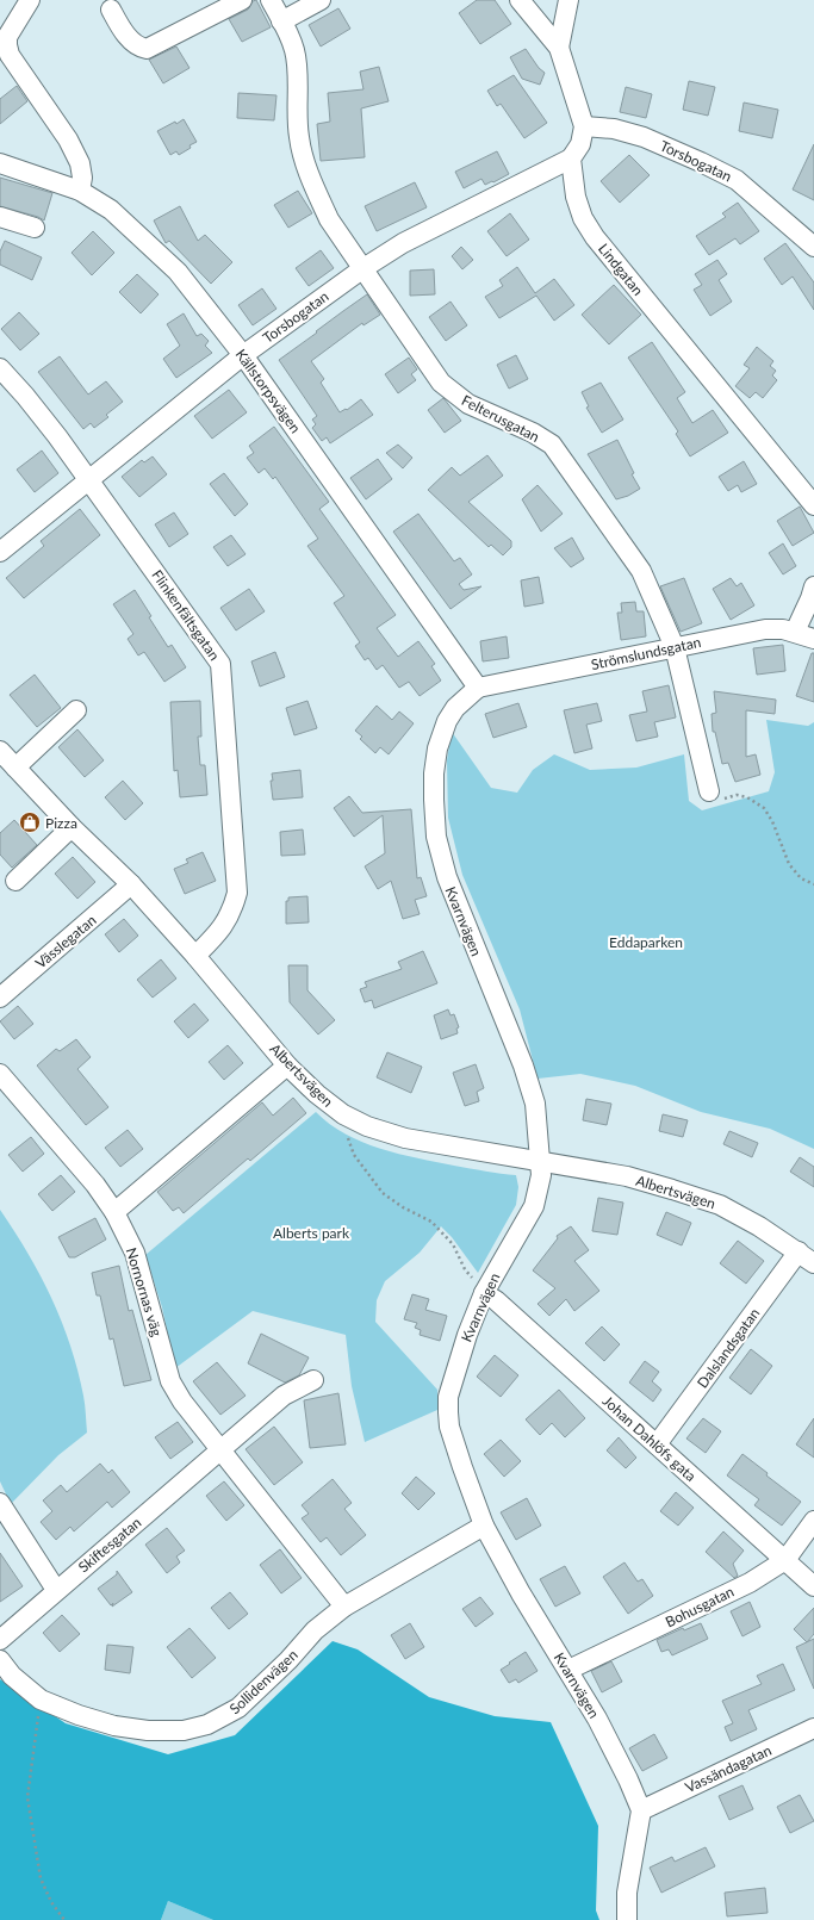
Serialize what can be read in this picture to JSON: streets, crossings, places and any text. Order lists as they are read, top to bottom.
{
  "streets": {
    "street": [
      "Torsbogatan",
      "Lindgatan",
      "Källstorpsvägen",
      "Felterusgatan",
      "Flinkenfältsgatan",
      "Strömslundsgatan",
      "Kvarnvägen",
      "Vässlegatan",
      "Albertsvägen",
      "Nornornas väg",
      "Dalslandsgatan",
      "Johan Dahlöfs gata",
      "Skiftesgatan",
      "Bohusgatan",
      "Sollidenvägen",
      "Vassändagatan"
    ]
  },
  "crossings": [
    ["Torsbogatan", "Lindgatan"],
    ["Torsbogatan", "Källstorpsvägen"],
    ["Torsbogatan", "Felterusgatan"],
    ["Torsbogatan", "Flinkenfältsgatan"],
    ["Källstorpsvägen", "Strömslundsgatan"],
    ["Källstorpsvägen", "Kvarnvägen"],
    ["Felterusgatan", "Strömslundsgatan"],
    ["Flinkenfältsgatan", "Albertsvägen"],
    ["Strömslundsgatan", "Kvarnvägen"],
    ["Kvarnvägen", "Albertsvägen"],
    ["Kvarnvägen", "Johan Dahlöfs gata"],
    ["Kvarnvägen", "Bohusgatan"],
    ["Kvarnvägen", "Sollidenvägen"],
    ["Kvarnvägen", "Vassändagatan"],
    ["Vässlegatan", "Albertsvägen"],
    ["Albertsvägen", "Dalslandsgatan"],
    ["Nornornas väg", "Skiftesgatan"],
    ["Nornornas väg", "Sollidenvägen"],
    ["Dalslandsgatan", "Johan Dahlöfs gata"],
    ["Johan Dahlöfs gata", "Bohusgatan"]
  ],
  "parks": ["Eddaparken", "Alberts park"],
  "places": {
    "shop": ["Pizza"]
  }
}
